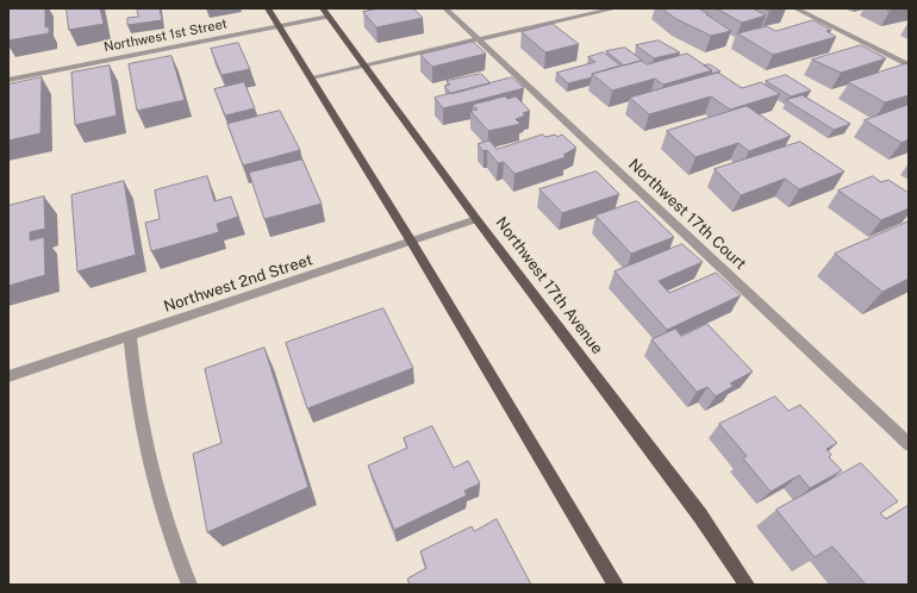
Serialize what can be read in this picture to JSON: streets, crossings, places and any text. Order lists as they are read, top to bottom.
{
  "streets": {
    "main road": ["Northwest 17th Avenue"],
    "street": ["Northwest 1st Street", "Northwest 17th Court", "Northwest 2nd Street"]
  },
  "crossings": [
    ["Northwest 1st Street", "Northwest 17th Avenue"],
    ["Northwest 2nd Street", "Northwest 17th Avenue"]
  ]
}
